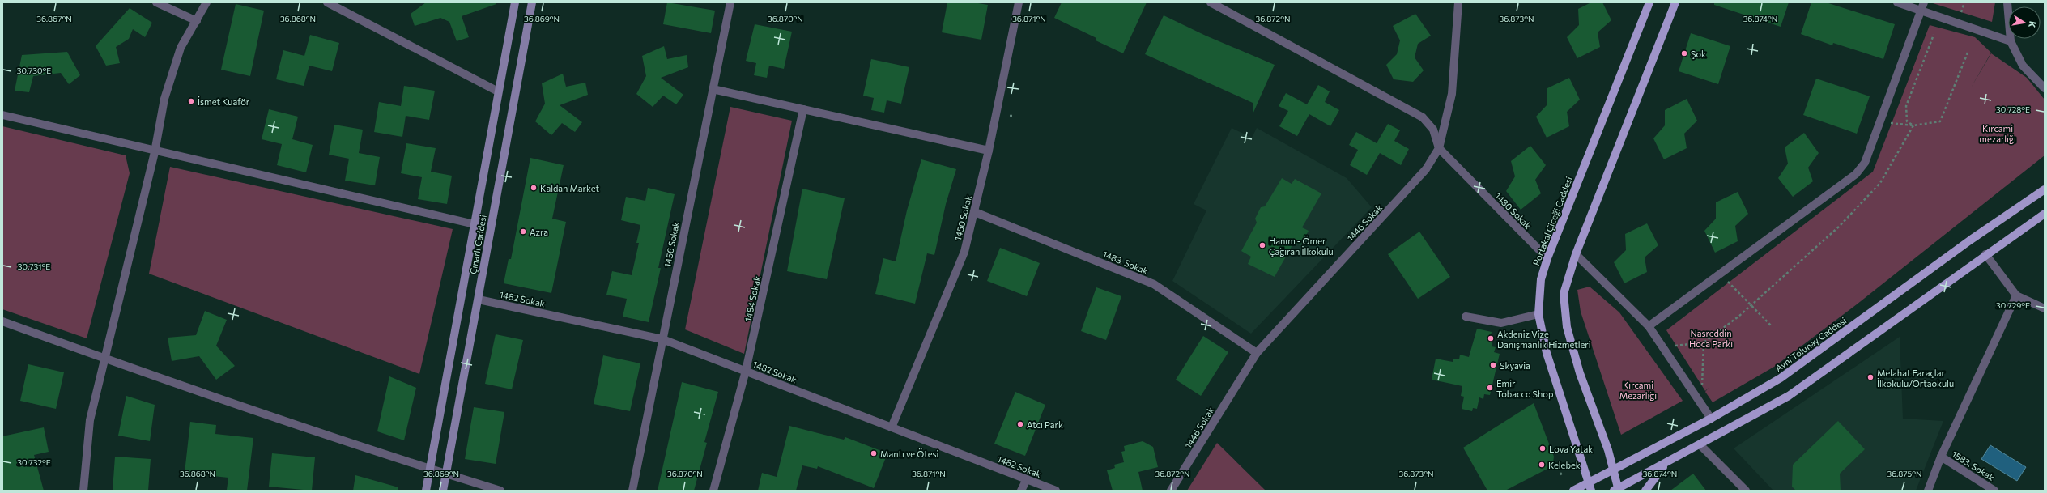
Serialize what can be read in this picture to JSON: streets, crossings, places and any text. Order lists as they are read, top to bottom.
{
  "streets": {
    "main road": ["Portakal Çiceği Caddesi", "Çınarlı Caddesi", "Avni Tolunay Caddesi"],
    "street": [
      "1480 Sokak",
      "1450 Sokak",
      "1446 Sokak",
      "1456 Sokak",
      "1483. Sokak",
      "1482 Sokak",
      "1484 Sokak",
      "1583. Sokak"
    ]
  },
  "crossings": [
    ["1480 Sokak", "Portakal Çiceği Caddesi"],
    ["1480 Sokak", "1446 Sokak"],
    ["1450 Sokak", "1483. Sokak"],
    ["1450 Sokak", "1482 Sokak"],
    ["Portakal Çiceği Caddesi", "Avni Tolunay Caddesi"],
    ["1446 Sokak", "1483. Sokak"],
    ["Çınarlı Caddesi", "1482 Sokak"],
    ["1456 Sokak", "1482 Sokak"],
    ["1482 Sokak", "1484 Sokak"]
  ],
  "parks": ["Kırcami mezarlığı", "Nasreddin Hoca Parkı", "Kırcami Mezarlığı"],
  "places": [
    "Şok",
    "İsmet Kuaför",
    "Kaldan Market",
    "Azra",
    "Hanım - Ömer Çağıran İlkokulu",
    "Akdeniz Vize Danışmanlık Hizmetleri",
    "Skyavia",
    "Melahat Faraçlar İlkokulu/Ortaokulu",
    "Emir Tobacco Shop",
    "Atcı Park",
    "Lova Yatak",
    "Mantı ve Ötesi",
    "Kelebek"
  ],
  "north": "right",
  "coordinates": [
    "36.867°N",
    "36.868°N",
    "36.869°N",
    "36.870°N",
    "36.871°N",
    "36.872°N",
    "36.873°N",
    "36.874°N",
    "30.730°E",
    "30.728°E",
    "30.731°E",
    "30.729°E",
    "30.732°E",
    "36.875°N"
  ]
}
